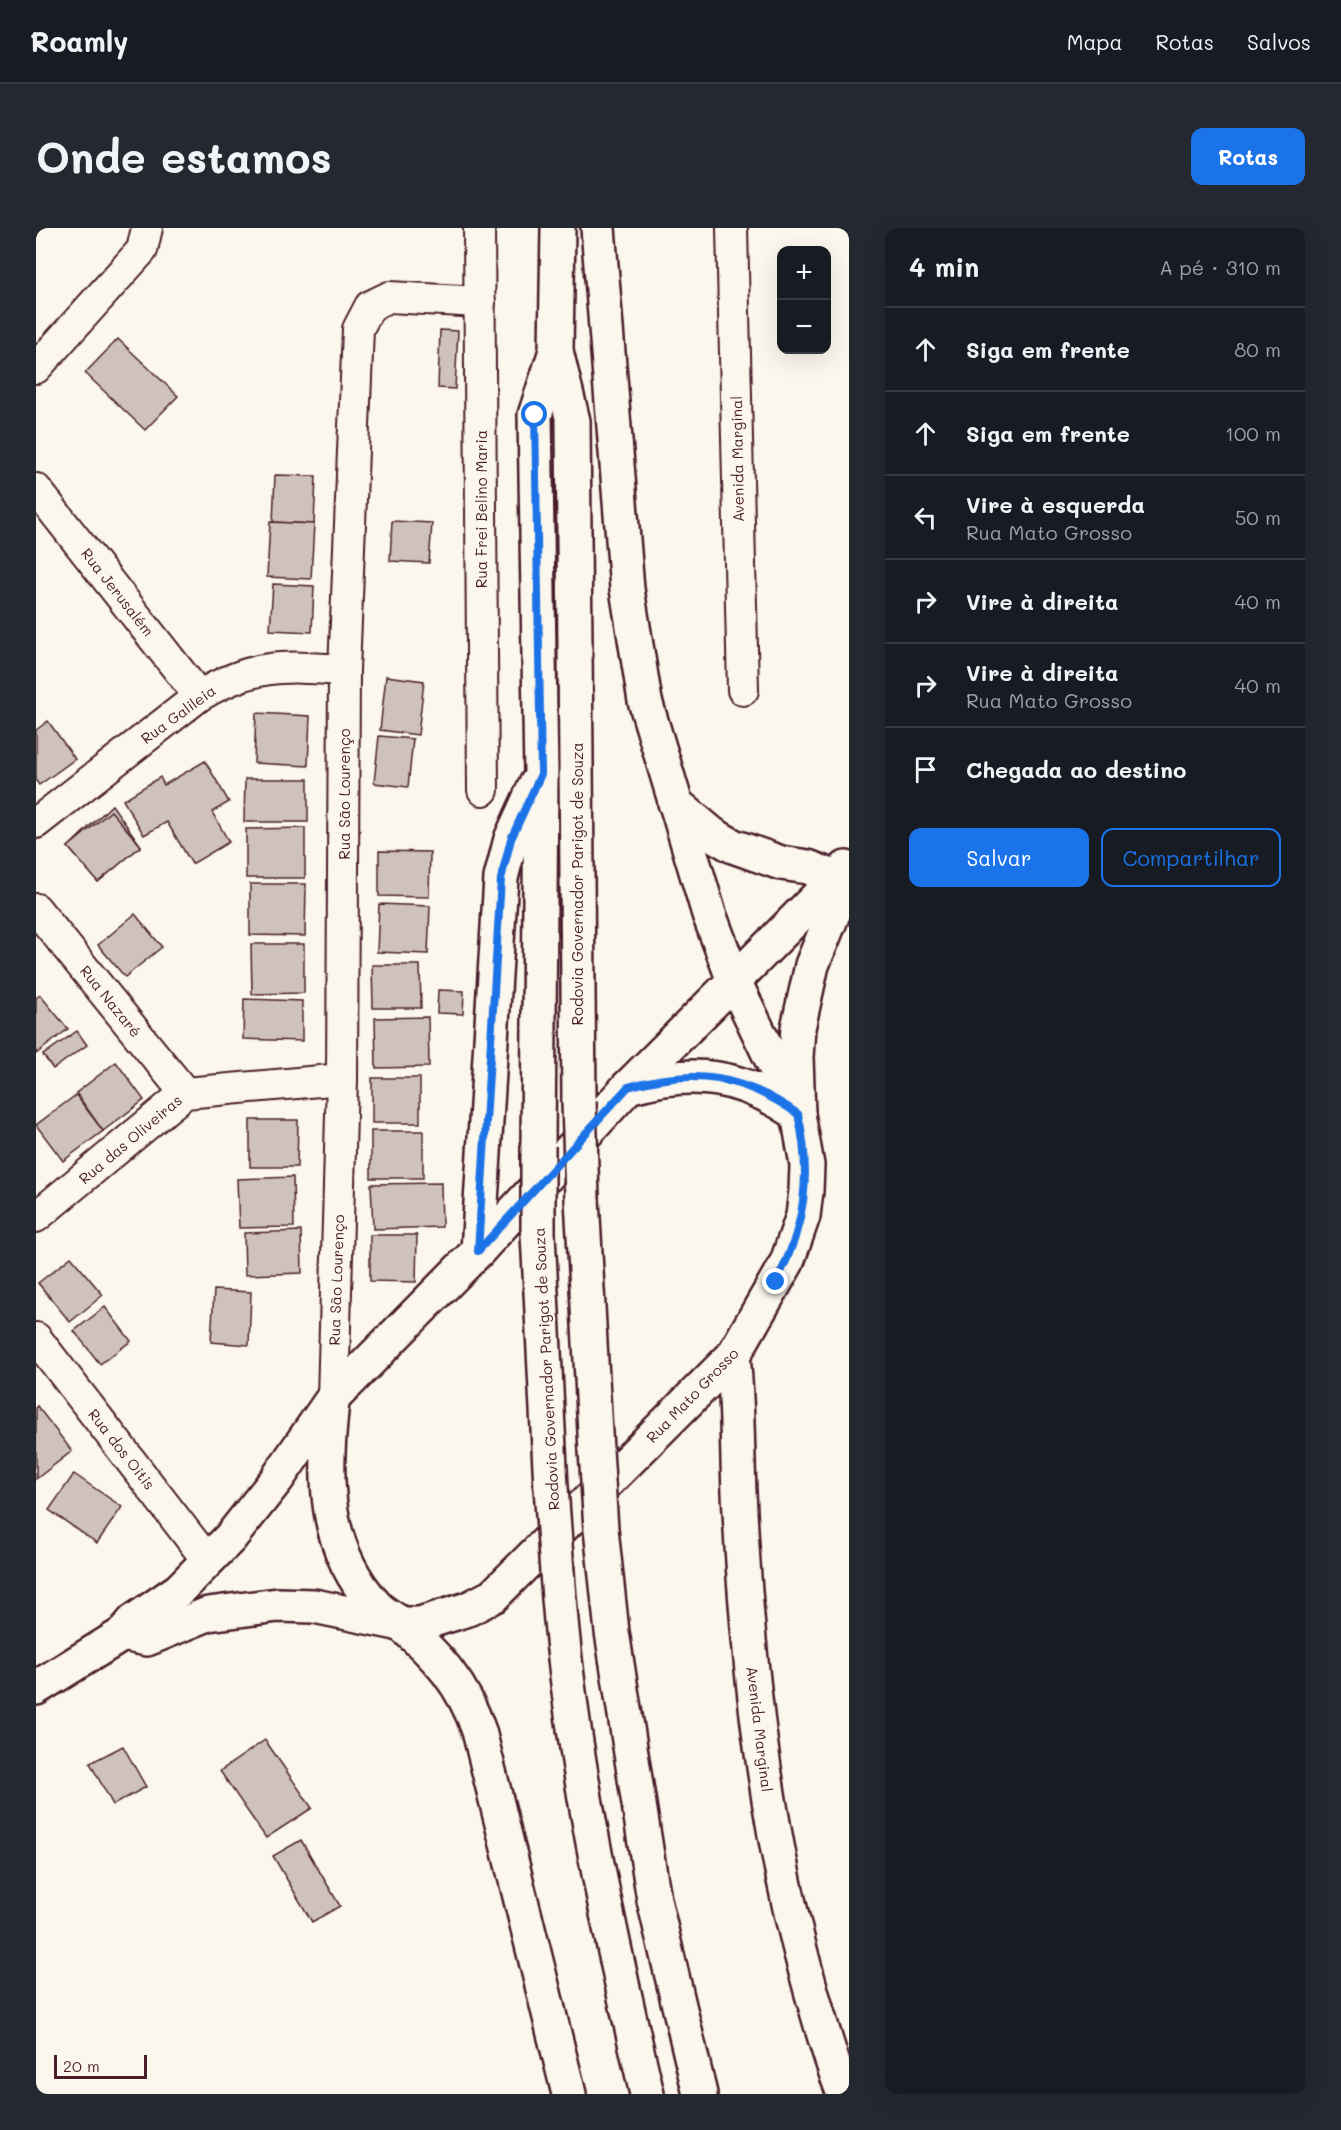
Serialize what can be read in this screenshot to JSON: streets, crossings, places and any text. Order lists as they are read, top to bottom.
{
  "streets": {
    "main road": ["Avenida Marginal", "Rodovia Governador Parigot de Souza", "Rua Mato Grosso"],
    "street": [
      "Rua Frei Belino Maria",
      "Rua Jerusalém",
      "Rua Galileia",
      "Rua São Lourenço",
      "Rua Nazaré",
      "Rua das Oliveiras",
      "Rua dos Oitis"
    ]
  },
  "crossings": [
    ["Avenida Marginal", "Rua Mato Grosso"],
    ["Rua Frei Belino Maria", "Rua São Lourenço"],
    ["Rua Jerusalém", "Rua Galileia"],
    ["Rua Galileia", "Rua São Lourenço"],
    ["Rua São Lourenço", "Rua das Oliveiras"],
    ["Rua Nazaré", "Rua das Oliveiras"]
  ],
  "scale_bar": "20 m",
  "page": {
    "header": "Roamly",
    "nav": ["Mapa", "Rotas", "Salvos"],
    "buttons": [
      "Rotas",
      ["Salvar", "Compartilhar"]
    ],
    "title": "Onde estamos",
    "heading": ["4 min", "A pé · 310 m"],
    "map_buttons": ["+", "−"],
    "list": [
      ["Siga em frente", "80 m"],
      ["Siga em frente", "100 m"],
      ["Vire à esquerda", "Rua Mato Grosso", "50 m"],
      ["Vire à direita", "40 m"],
      ["Vire à direita", "Rua Mato Grosso", "40 m"],
      "Chegada ao destino"
    ],
    "scale": "20 m"
  }
}
